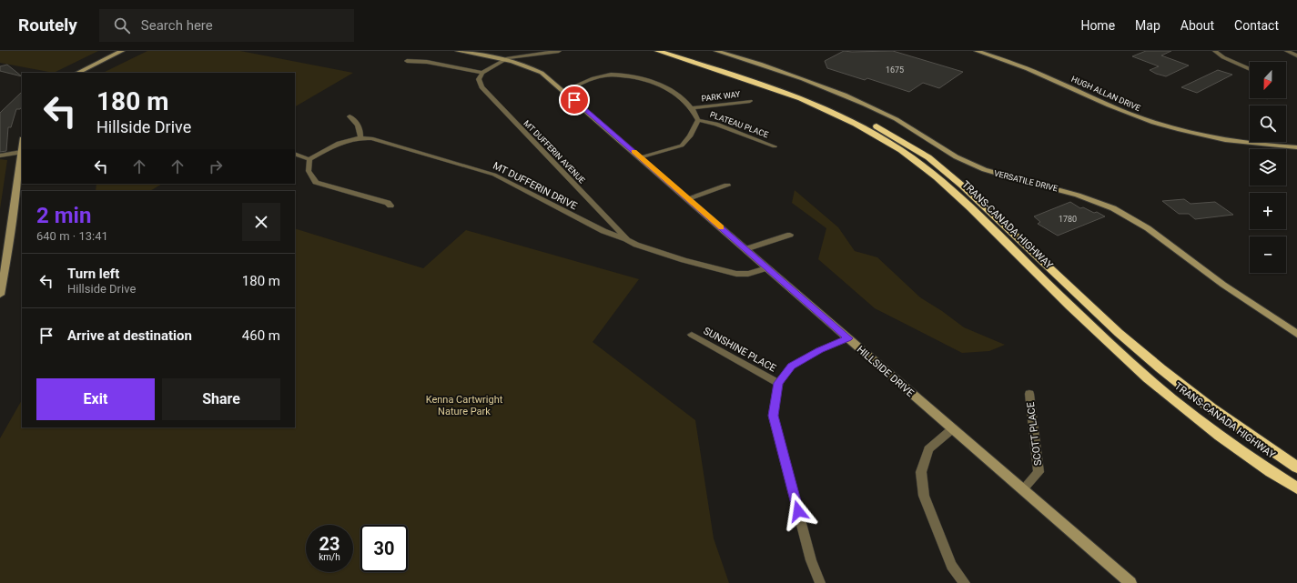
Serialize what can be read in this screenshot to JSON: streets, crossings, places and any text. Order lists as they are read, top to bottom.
{
  "streets": {
    "highway": ["TRANS-CANADA HIGHWAY"],
    "street": [
      "HUGH ALLAN DRIVE",
      "PARK WAY",
      "PLATEAU PLACE",
      "MT DUFFERIN AVENUE",
      "VERSATILE DRIVE",
      "MT DUFFERIN DRIVE",
      "SUNSHINE PLACE",
      "HILLSIDE DRIVE",
      "SCOTT PLACE"
    ]
  },
  "crossings": [
    ["MT DUFFERIN AVENUE", "MT DUFFERIN DRIVE"],
    ["MT DUFFERIN DRIVE", "HILLSIDE DRIVE"],
    ["HILLSIDE DRIVE", "SCOTT PLACE"]
  ],
  "parks": ["Kenna Cartwright Nature Park"],
  "house_numbers": ["1675", "1780"],
  "north": "bottom",
  "page": {
    "header": "Routely",
    "search": "Search here",
    "nav": [
      "Home",
      "Map",
      "About",
      "Contact"
    ],
    "map_buttons": ["+", "−"],
    "turn": ["180 m", "Hillside Drive"],
    "heading": ["2 min", "640 m · 13:41"],
    "list": [
      {
        "name": "Turn left",
        "note": "Hillside Drive",
        "value": "180 m"
      },
      {
        "name": "Arrive at destination",
        "value": "460 m"
      }
    ],
    "buttons": ["Exit", "Share"],
    "speed": "23 km/h",
    "limit": "30"
  }
}
